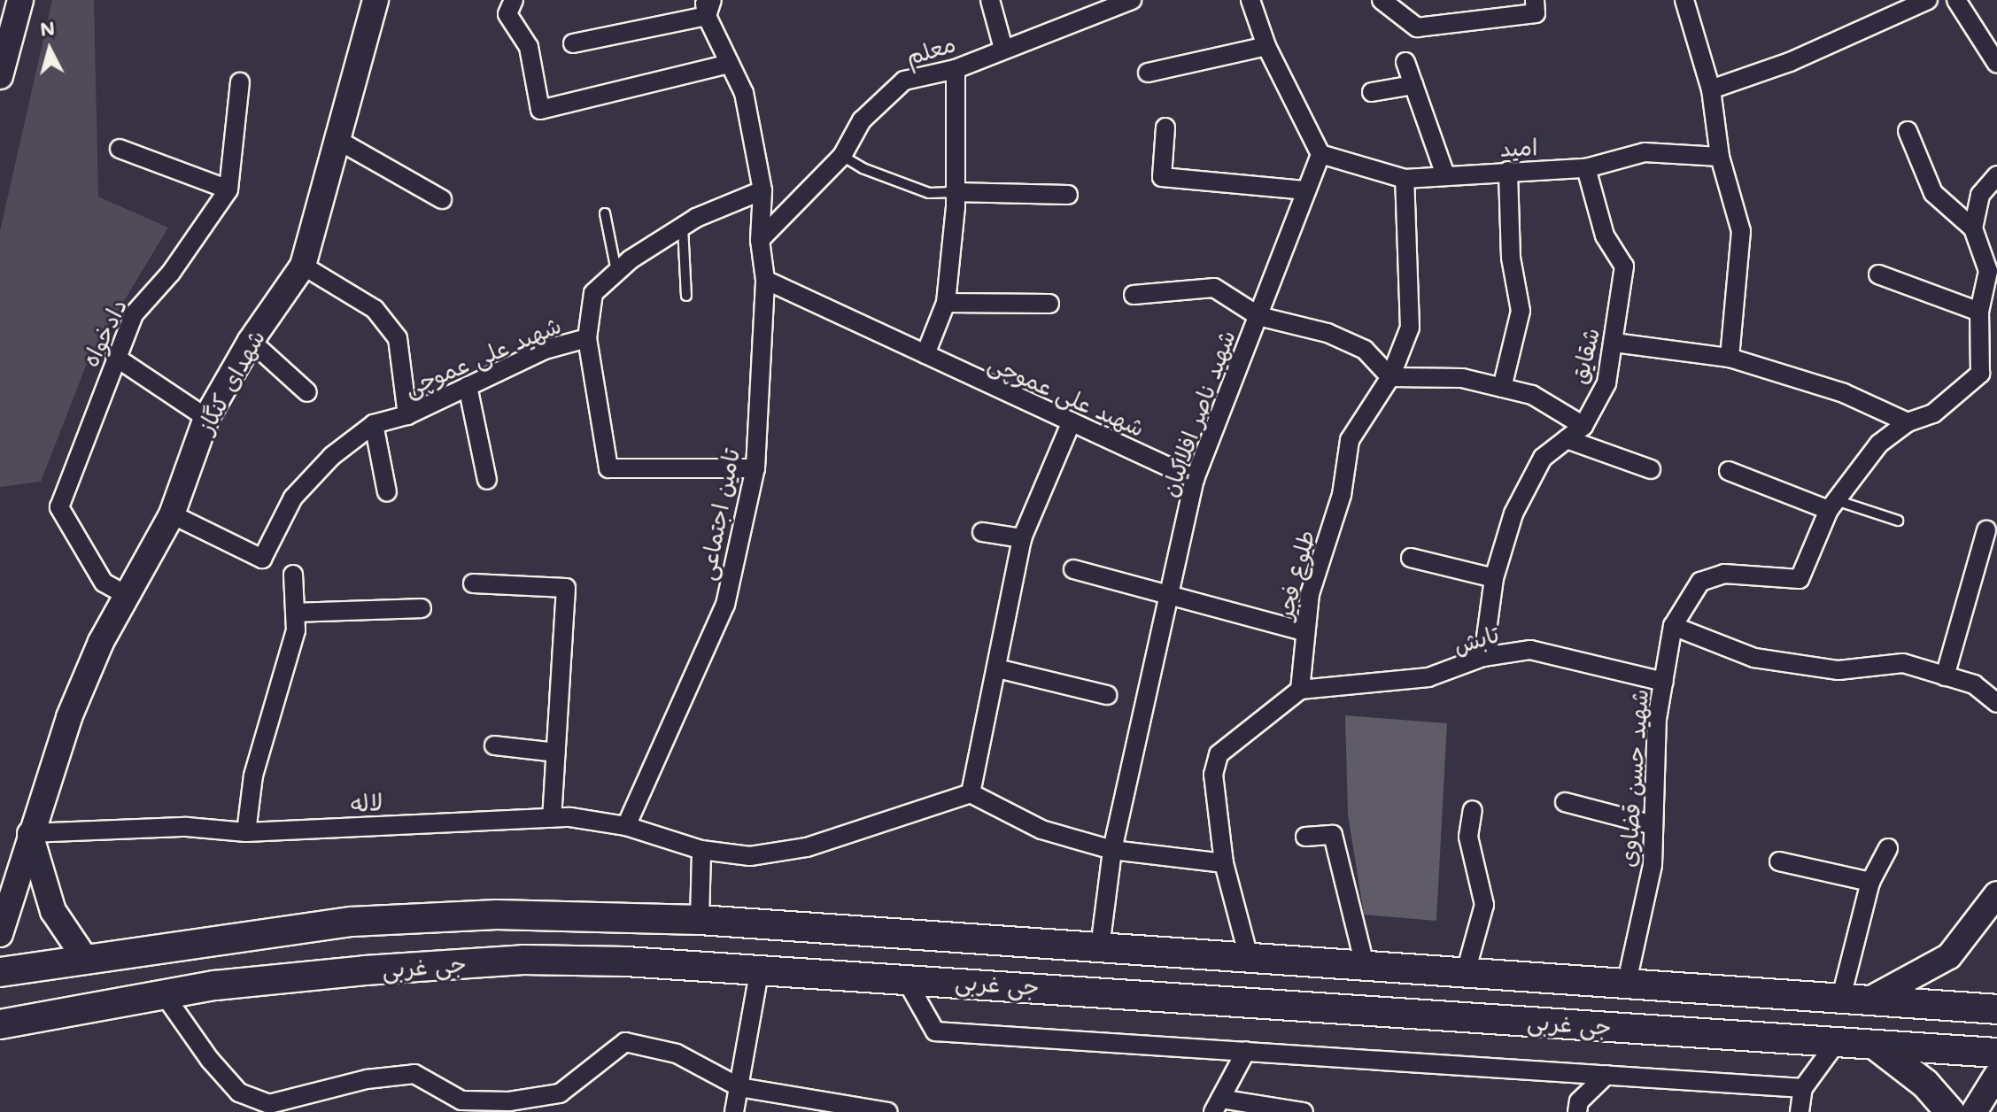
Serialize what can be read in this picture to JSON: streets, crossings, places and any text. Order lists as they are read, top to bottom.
{
  "streets": {
    "main road": ["جی غربی"],
    "street": [
      "معلم",
      "امید",
      "دادخواه",
      "شقایق",
      "شهید علی عموچی",
      "شهدای کنگاز",
      "شهید ناصر افلاکیان",
      "تامین اجتماعی",
      "طلوع فجر",
      "تابش",
      "شهید حسن قضاوی",
      "لاله"
    ]
  },
  "crossings": [
    ["معلم", "تامین اجتماعی"],
    ["امید", "شقایق"],
    ["امید", "شهید ناصر افلاکیان"],
    ["امید", "طلوع فجر"],
    ["دادخواه", "شهدای کنگاز"],
    ["شقایق", "تابش"],
    ["شهید علی عموچی", "شهدای کنگاز"],
    ["شهید علی عموچی", "شهید ناصر افلاکیان"],
    ["شهید علی عموچی", "تامین اجتماعی"],
    ["شهدای کنگاز", "لاله"],
    ["شهید ناصر افلاکیان", "جی غربی"],
    ["تامین اجتماعی", "لاله"],
    ["طلوع فجر", "تابش"],
    ["تابش", "شهید حسن قضاوی"],
    ["شهید حسن قضاوی", "جی غربی"]
  ],
  "north": "top"
}
